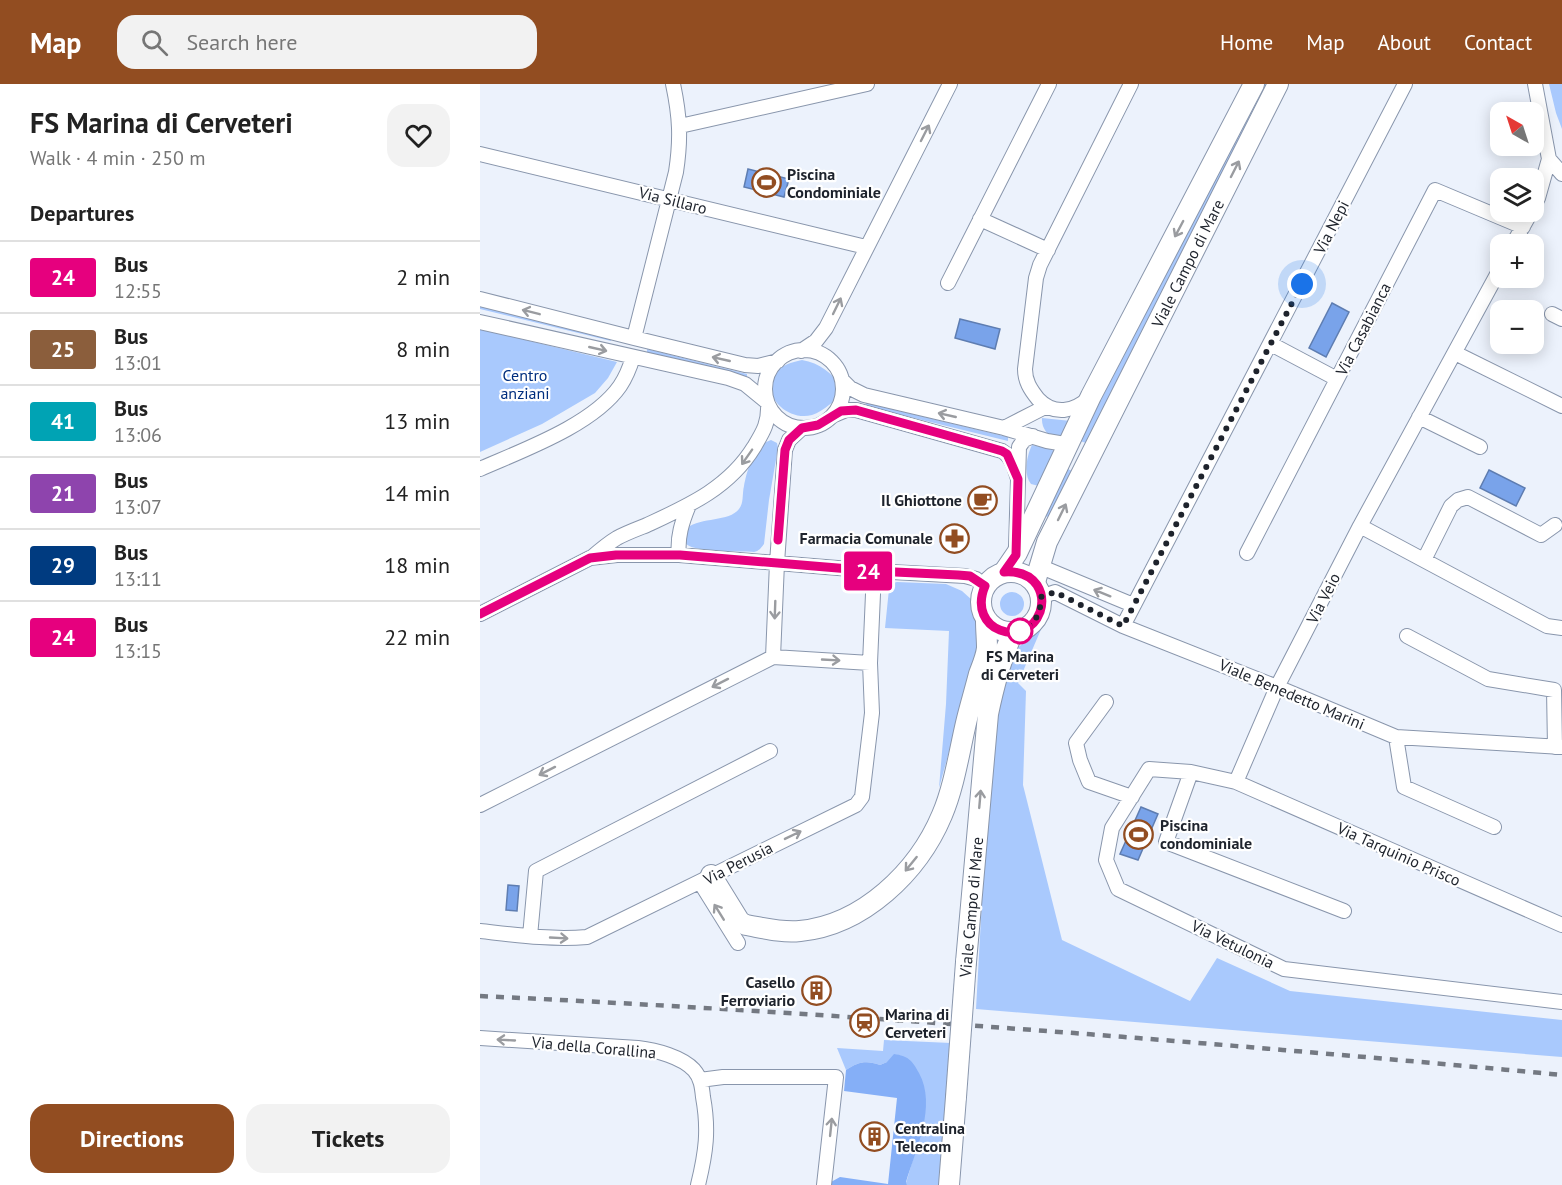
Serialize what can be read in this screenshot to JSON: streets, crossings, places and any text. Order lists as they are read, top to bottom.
{
  "streets": {
    "street": [
      "Via Sillaro",
      "Via Nepi",
      "Viale Campo di Mare",
      "Via Casabianca",
      "Via Veio",
      "Viale Benedetto Marini",
      "Via Tarquinio Prisco",
      "Via Perusia",
      "Via Vetulonia",
      "Via della Corallina"
    ]
  },
  "crossings": [
    ["Via Nepi", "Viale Benedetto Marini"],
    ["Viale Campo di Mare", "Viale Benedetto Marini"],
    ["Via Veio", "Viale Benedetto Marini"],
    ["Via Veio", "Via Tarquinio Prisco"],
    ["Via Veio", "Via Vetulonia"],
    ["Via Tarquinio Prisco", "Via Vetulonia"]
  ],
  "one_way": ["Via della Corallina"],
  "parks": ["Centro anziani"],
  "places": {
    "sports": ["Piscina Condominiale", "Piscina condominiale"],
    "cafe": ["Il Ghiottone"],
    "pharmacy": ["Farmacia Comunale"],
    "other": ["FS Marina di Cerveteri"],
    "building": ["Casello Ferroviario", "Centralina Telecom"],
    "station": ["Marina di Cerveteri"]
  },
  "lines": ["bus line 24"],
  "north": "top left",
  "page": {
    "header": "Map",
    "search": "Search here",
    "nav": [
      "Home",
      "Map",
      "About",
      "Contact"
    ],
    "heading": [
      ["FS Marina di Cerveteri", "Walk · 4 min · 250 m"],
      "Departures"
    ],
    "on_map": "24",
    "map_buttons": ["+", "−"],
    "list": [
      {
        "mark": "24",
        "name": "Bus",
        "note": "12:55",
        "value": "2 min"
      },
      {
        "mark": "25",
        "name": "Bus",
        "note": "13:01",
        "value": "8 min"
      },
      {
        "mark": "41",
        "name": "Bus",
        "note": "13:06",
        "value": "13 min"
      },
      {
        "mark": "21",
        "name": "Bus",
        "note": "13:07",
        "value": "14 min"
      },
      {
        "mark": "29",
        "name": "Bus",
        "note": "13:11",
        "value": "18 min"
      },
      {
        "mark": "24",
        "name": "Bus",
        "note": "13:15",
        "value": "22 min"
      }
    ],
    "buttons": ["Directions", "Tickets"]
  }
}
